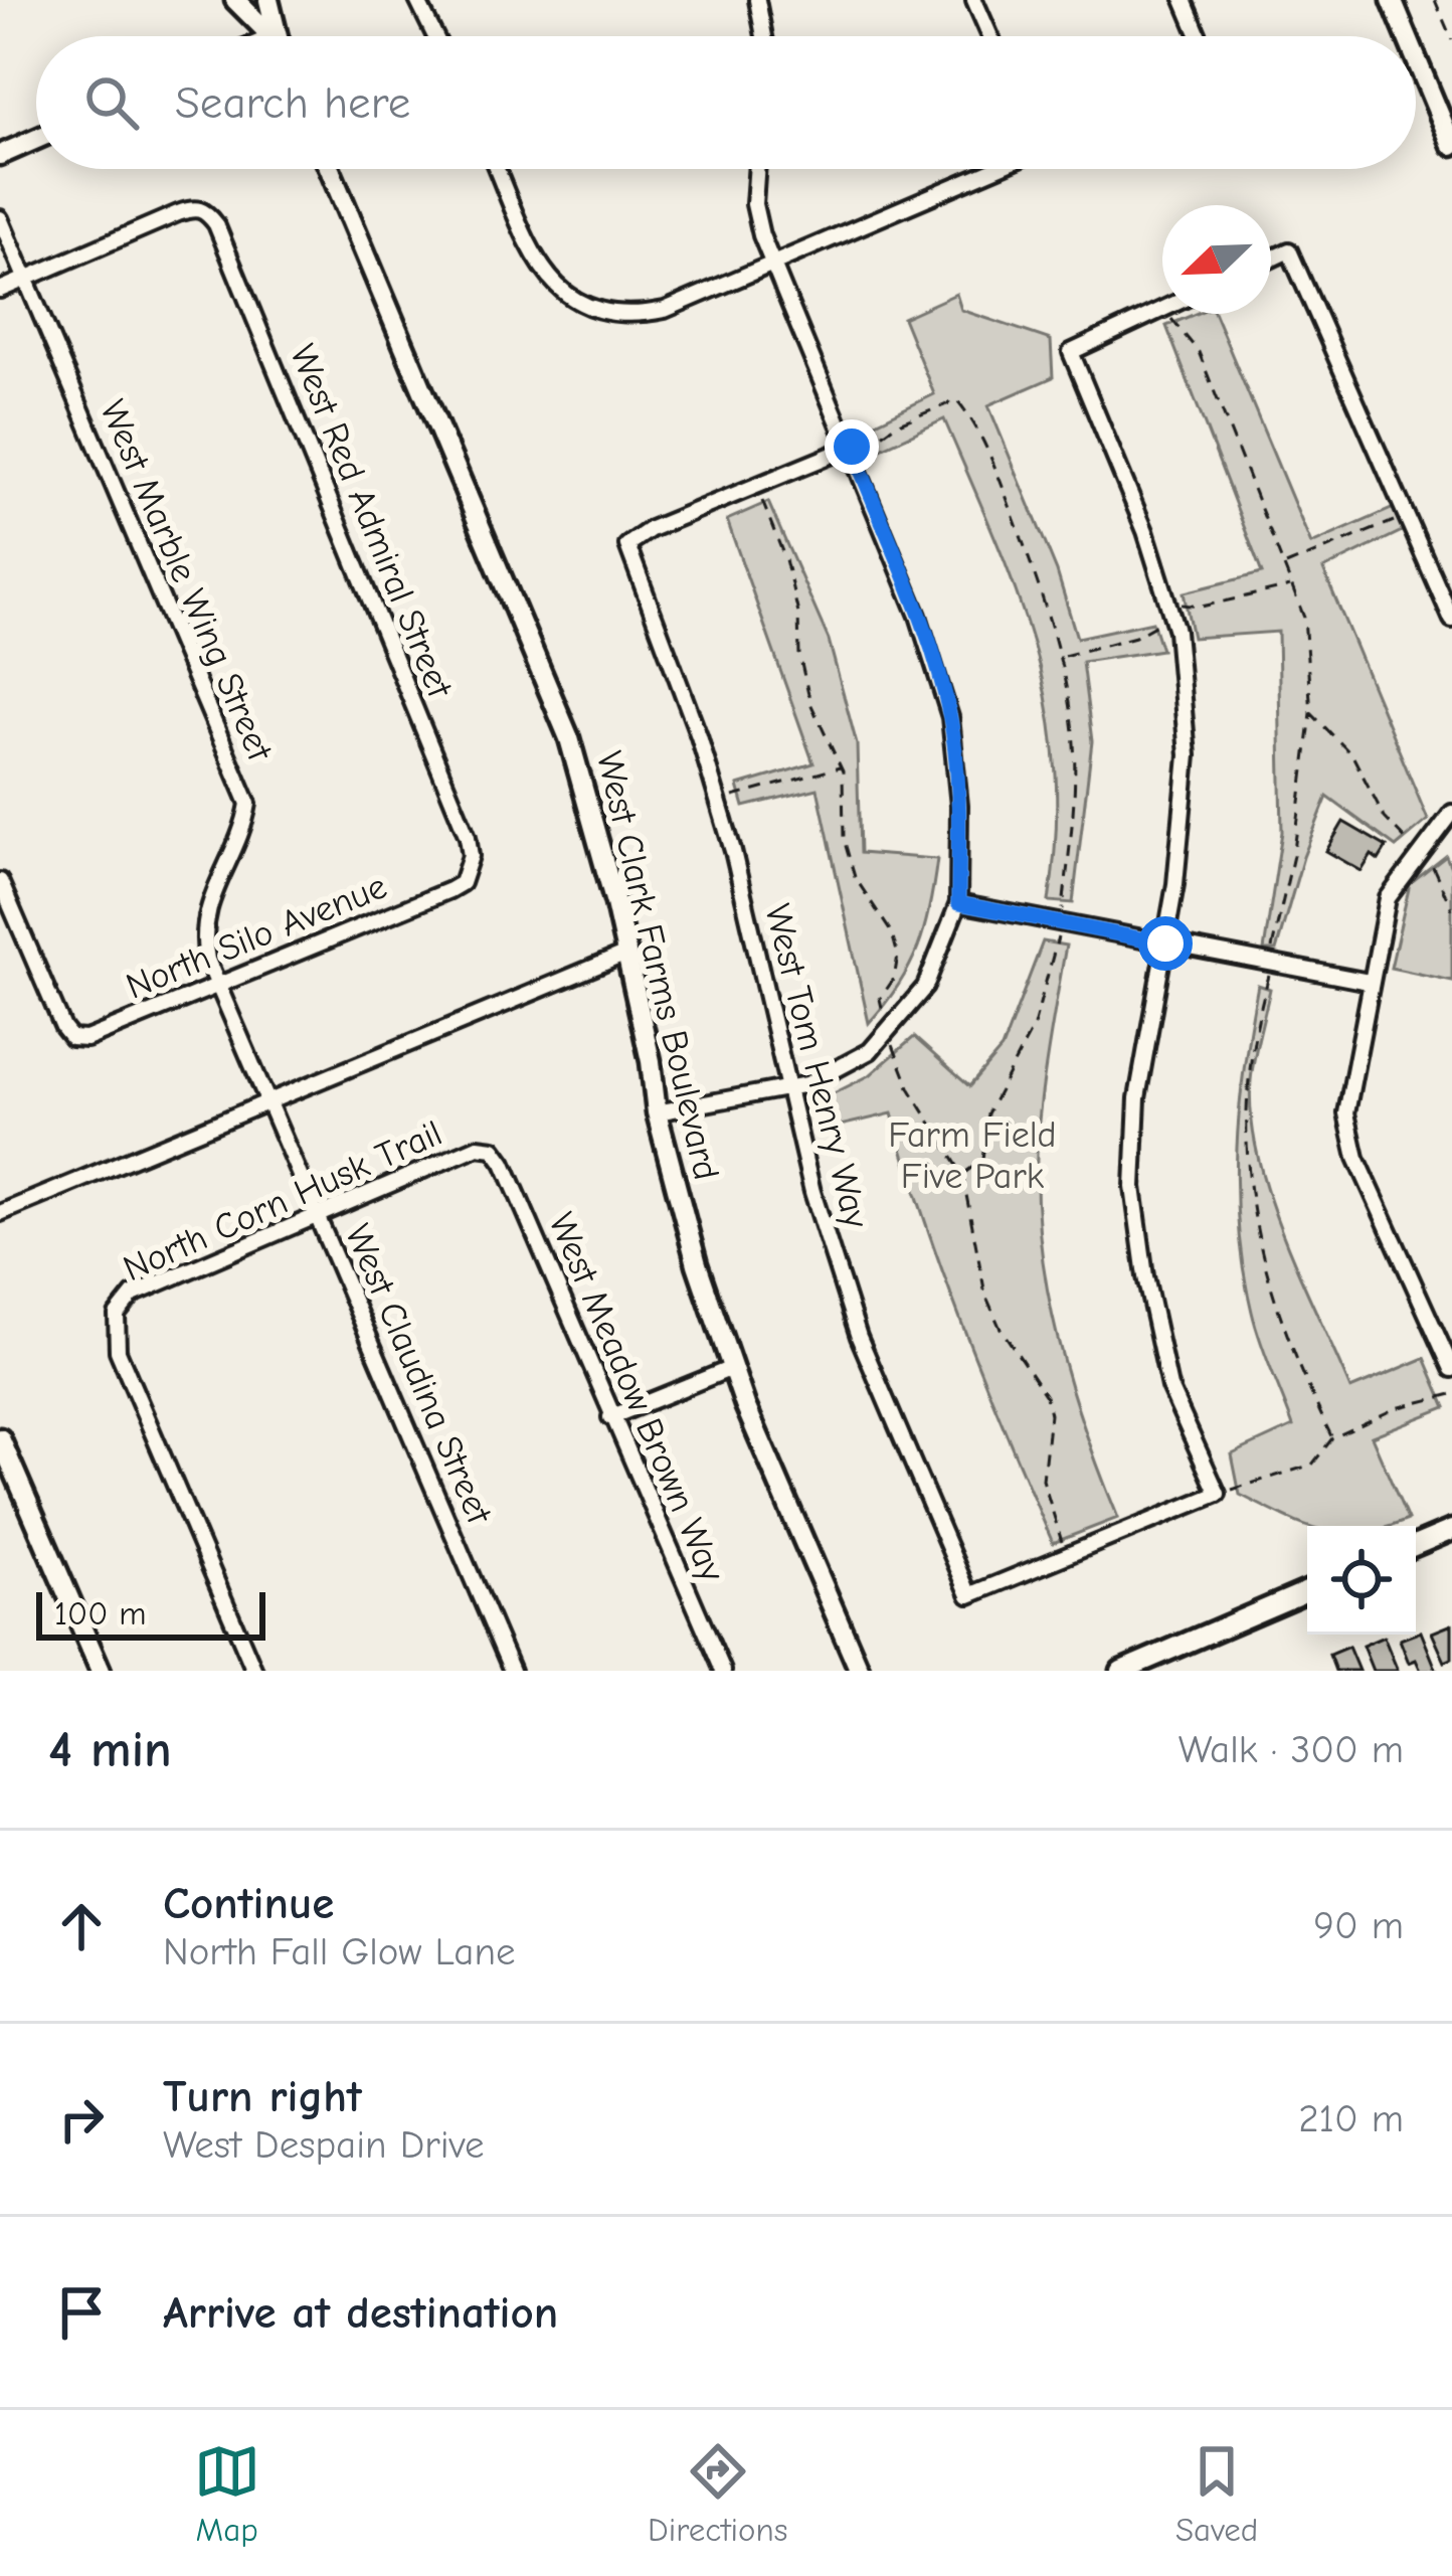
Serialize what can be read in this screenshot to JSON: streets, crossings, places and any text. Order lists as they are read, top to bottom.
{
  "streets": {
    "street": [
      "West Red Admiral Street",
      "West Marble Wing Street",
      "North Silo Avenue",
      "West Clark Farms Boulevard",
      "West Tom Henry Way",
      "North Corn Husk Trail",
      "West Claudina Street",
      "West Meadow Brown Way"
    ]
  },
  "crossings": [
    ["West Red Admiral Street", "West Marble Wing Street"],
    ["West Red Admiral Street", "North Silo Avenue"],
    ["West Marble Wing Street", "North Silo Avenue"],
    ["West Marble Wing Street", "West Claudina Street"],
    ["North Corn Husk Trail", "West Claudina Street"],
    ["North Corn Husk Trail", "West Meadow Brown Way"]
  ],
  "parks": ["Farm Field Five Park"],
  "scale_bar": "100 m",
  "north": "bottom left",
  "page": {
    "search": "Search here",
    "scale": "100 m",
    "heading": ["4 min", "Walk · 300 m"],
    "list": [
      ["Continue", "North Fall Glow Lane", "90 m"],
      ["Turn right", "West Despain Drive", "210 m"],
      "Arrive at destination"
    ],
    "nav": ["Map", "Directions", "Saved"]
  }
}
